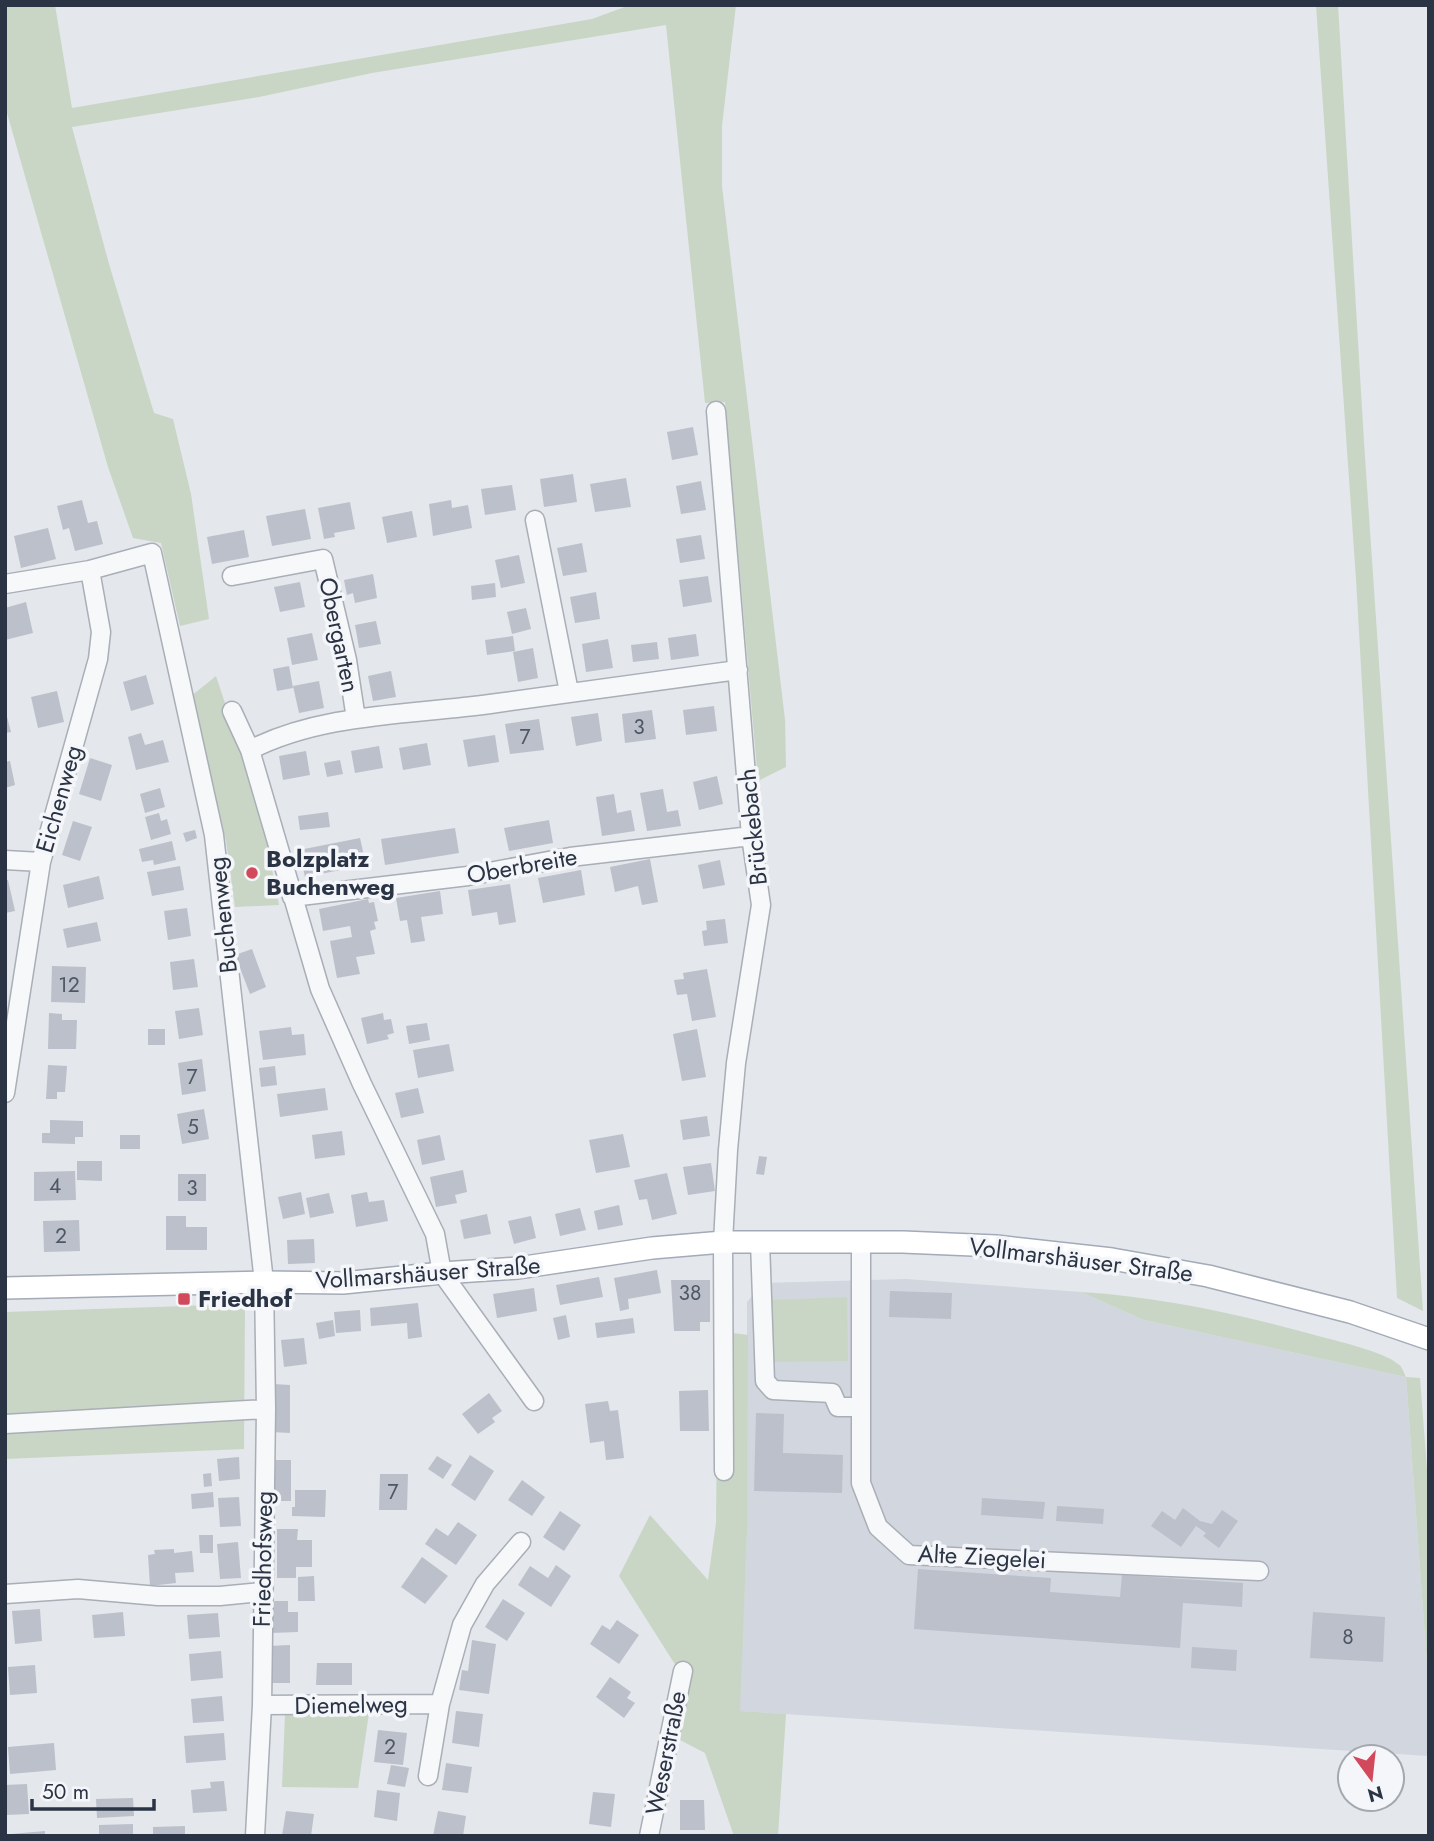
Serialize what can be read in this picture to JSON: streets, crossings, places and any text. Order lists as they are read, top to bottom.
{
  "streets": {
    "main road": ["Vollmarshäuser Straße"],
    "street": [
      "Obergarten",
      "Eichenweg",
      "Brückebach",
      "Oberbreite",
      "Buchenweg",
      "Alte Ziegelei",
      "Friedhofsweg",
      "Diemelweg",
      "Weserstraße"
    ]
  },
  "crossings": [
    ["Obergarten", "Brückebach"],
    ["Eichenweg", "Buchenweg"],
    ["Brückebach", "Oberbreite"],
    ["Brückebach", "Vollmarshäuser Straße"],
    ["Buchenweg", "Vollmarshäuser Straße"],
    ["Buchenweg", "Friedhofsweg"],
    ["Vollmarshäuser Straße", "Alte Ziegelei"],
    ["Vollmarshäuser Straße", "Friedhofsweg"],
    ["Friedhofsweg", "Diemelweg"]
  ],
  "places": {
    "other": ["Bolzplatz Buchenweg"],
    "transit": ["Friedhof"]
  },
  "house_numbers": [
    "3",
    "7",
    "12",
    "7",
    "5",
    "4",
    "3",
    "2",
    "38",
    "7",
    "8",
    "2"
  ],
  "scale_bar": "50 m",
  "north": "bottom"
}
